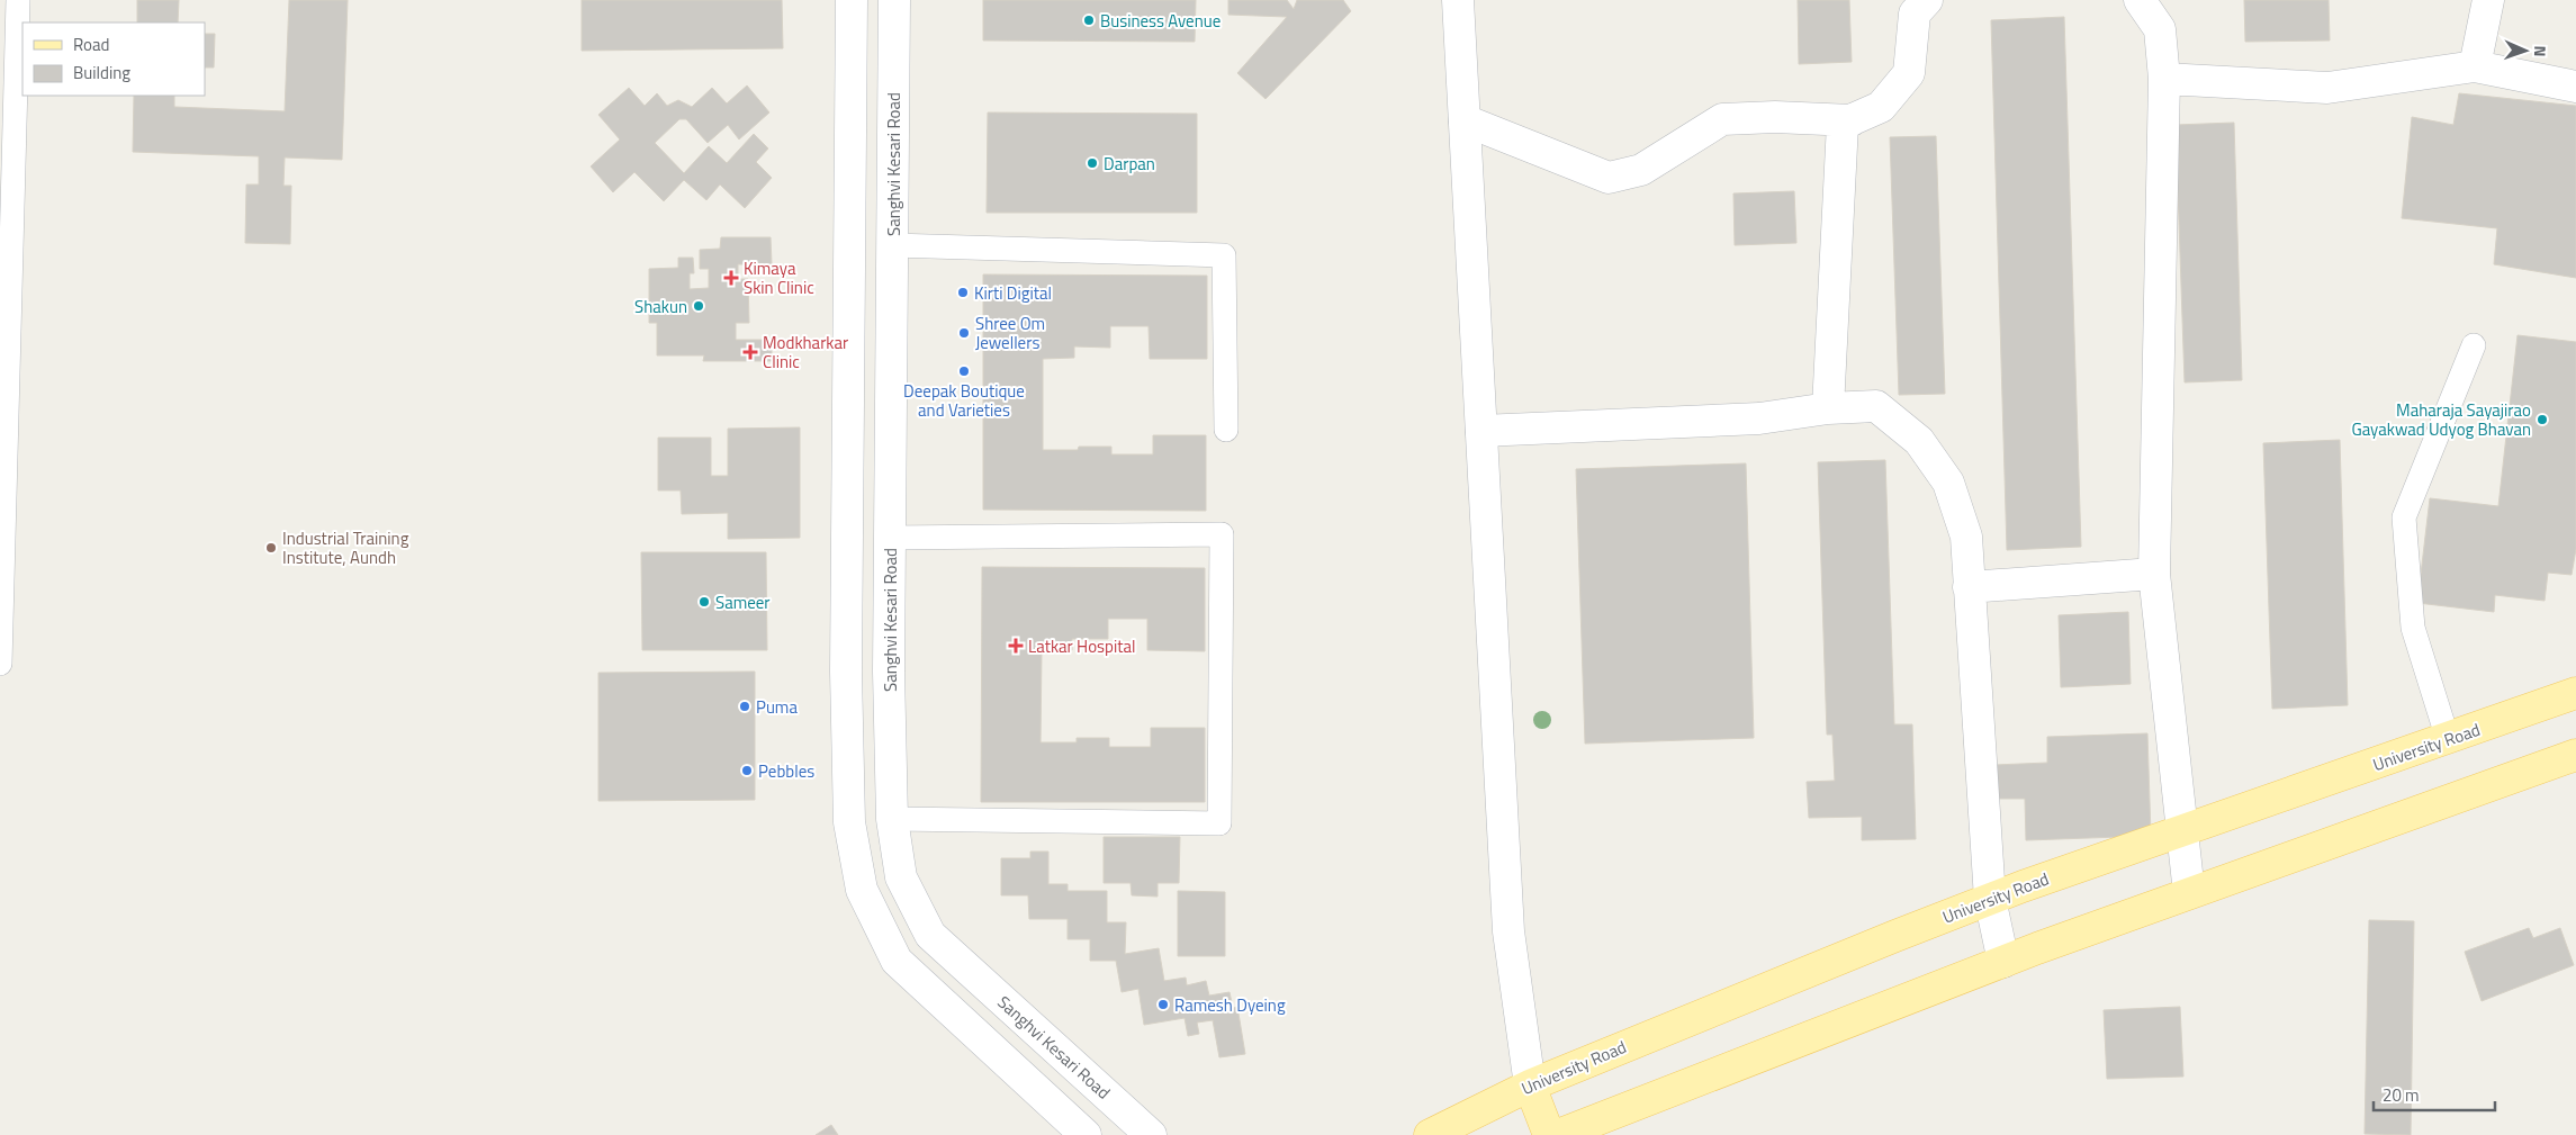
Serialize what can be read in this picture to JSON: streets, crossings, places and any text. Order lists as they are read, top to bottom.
{
  "streets": {
    "main road": ["University Road"],
    "street": ["Sanghvi Kesari Road"]
  },
  "places": {
    "other": [
      "Business Avenue",
      "Darpan",
      "Kirti Digital",
      "Shakun",
      "Shree Om Jewellers",
      "Deepak Boutique and Varieties",
      "Maharaja Sayajirao Gayakwad Udyog Bhavan",
      "Industrial Training Institute, Aundh",
      "Sameer",
      "Puma",
      "Pebbles",
      "Ramesh Dyeing"
    ],
    "health": ["Kimaya Skin Clinic", "Modkharkar Clinic", "Latkar Hospital"]
  },
  "legend": ["Road", "Building"],
  "scale_bar": "20 m",
  "north": "right"
}
